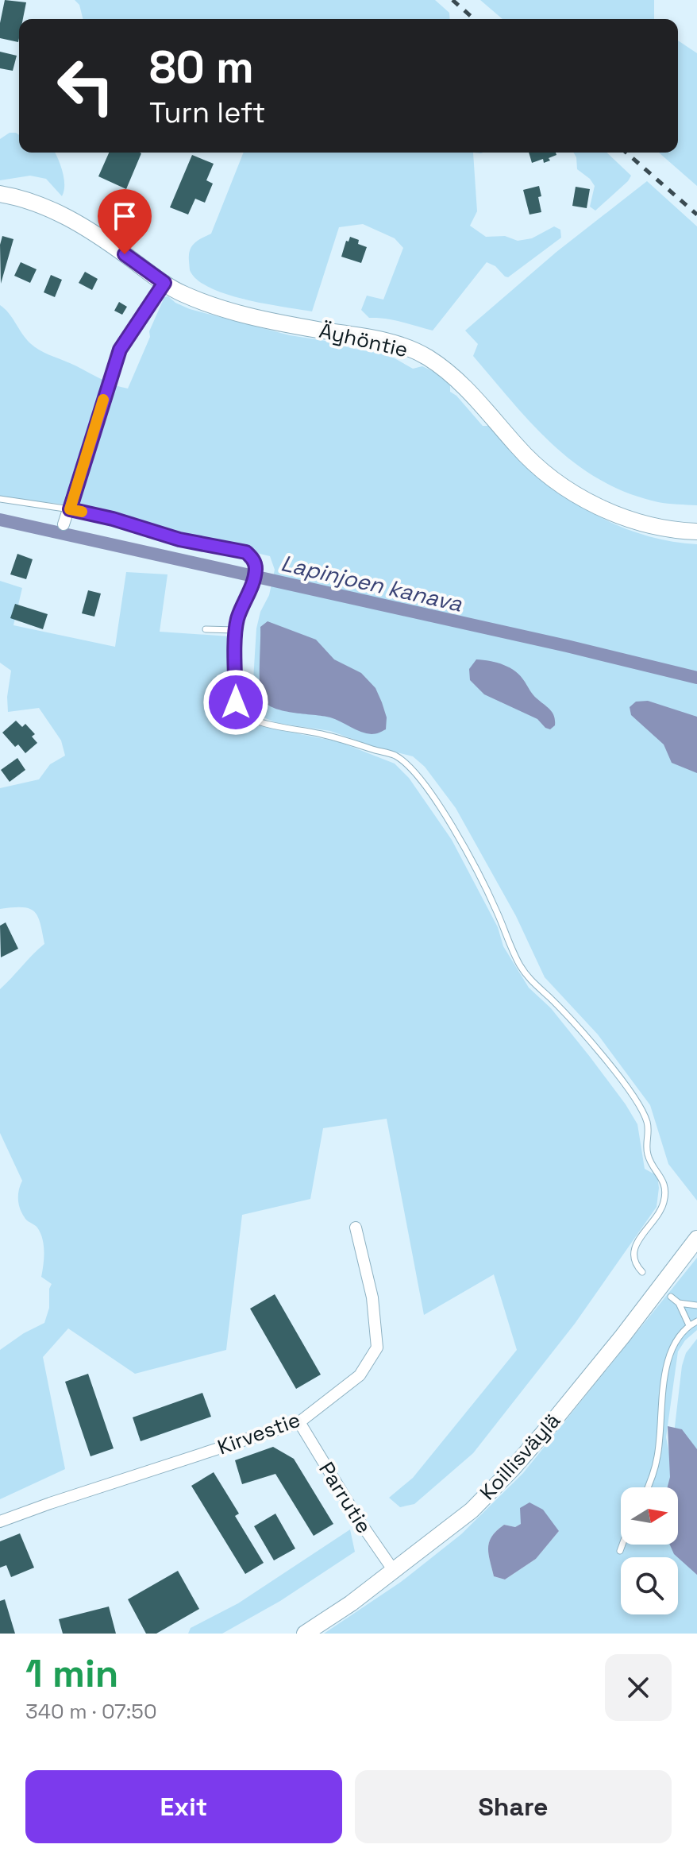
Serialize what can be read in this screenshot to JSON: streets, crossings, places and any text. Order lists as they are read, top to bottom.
{
  "streets": {
    "main road": ["Äyhöntie", "Koillisväylä"],
    "street": ["Kirvestie", "Parrutie"]
  },
  "crossings": [
    ["Kirvestie", "Parrutie"],
    ["Koillisväylä", "Parrutie"]
  ],
  "water": ["Lapinjoen kanava"],
  "north": "right",
  "page": {
    "turn": ["80 m", "Turn left"],
    "heading": ["1 min", "340 m · 07:50"],
    "buttons": ["Exit", "Share"]
  }
}
